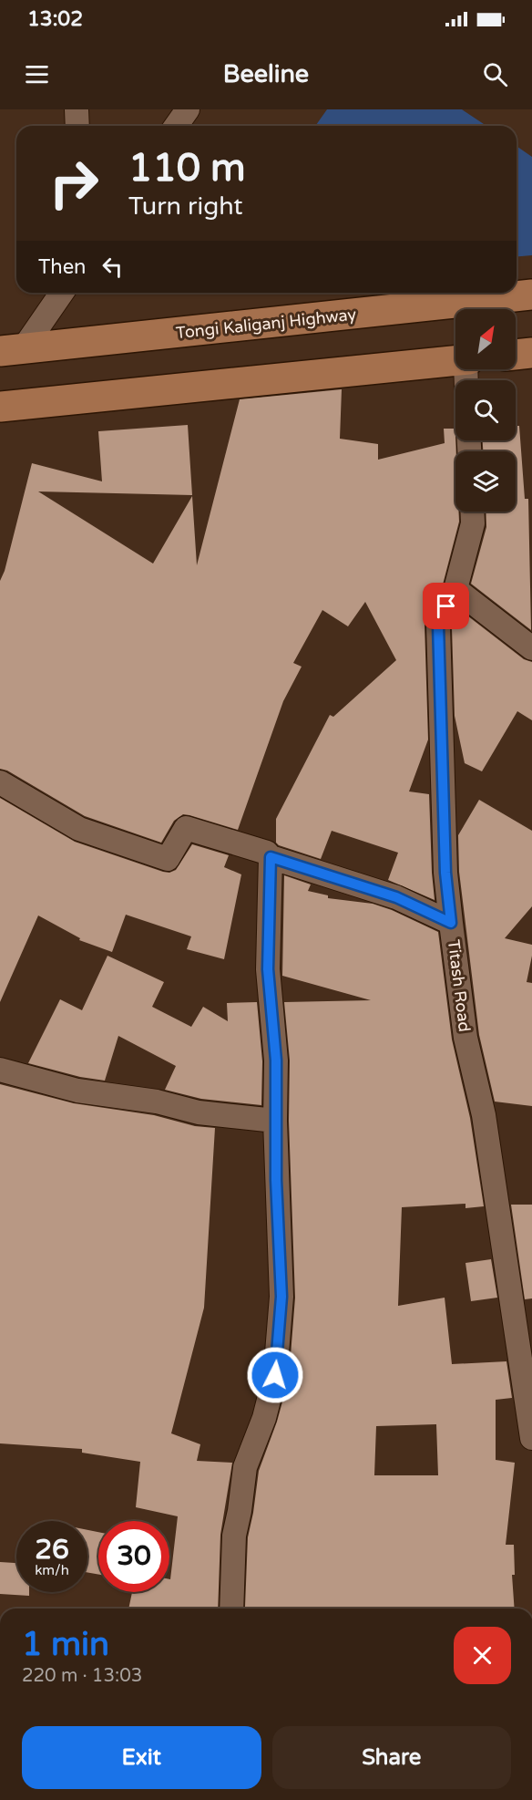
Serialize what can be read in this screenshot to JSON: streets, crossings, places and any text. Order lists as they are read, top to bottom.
{
  "streets": {
    "main road": ["Tongi Kaliganj Highway"],
    "street": ["Titash Road"]
  },
  "north": "top right",
  "page": {
    "status": "13:02",
    "header": "Beeline",
    "turn": ["110 m", "Turn right"],
    "then": "Then",
    "speed": "26 km/h",
    "limit": "30",
    "heading": ["1 min", "220 m · 13:03"],
    "buttons": ["Exit", "Share"]
  }
}
